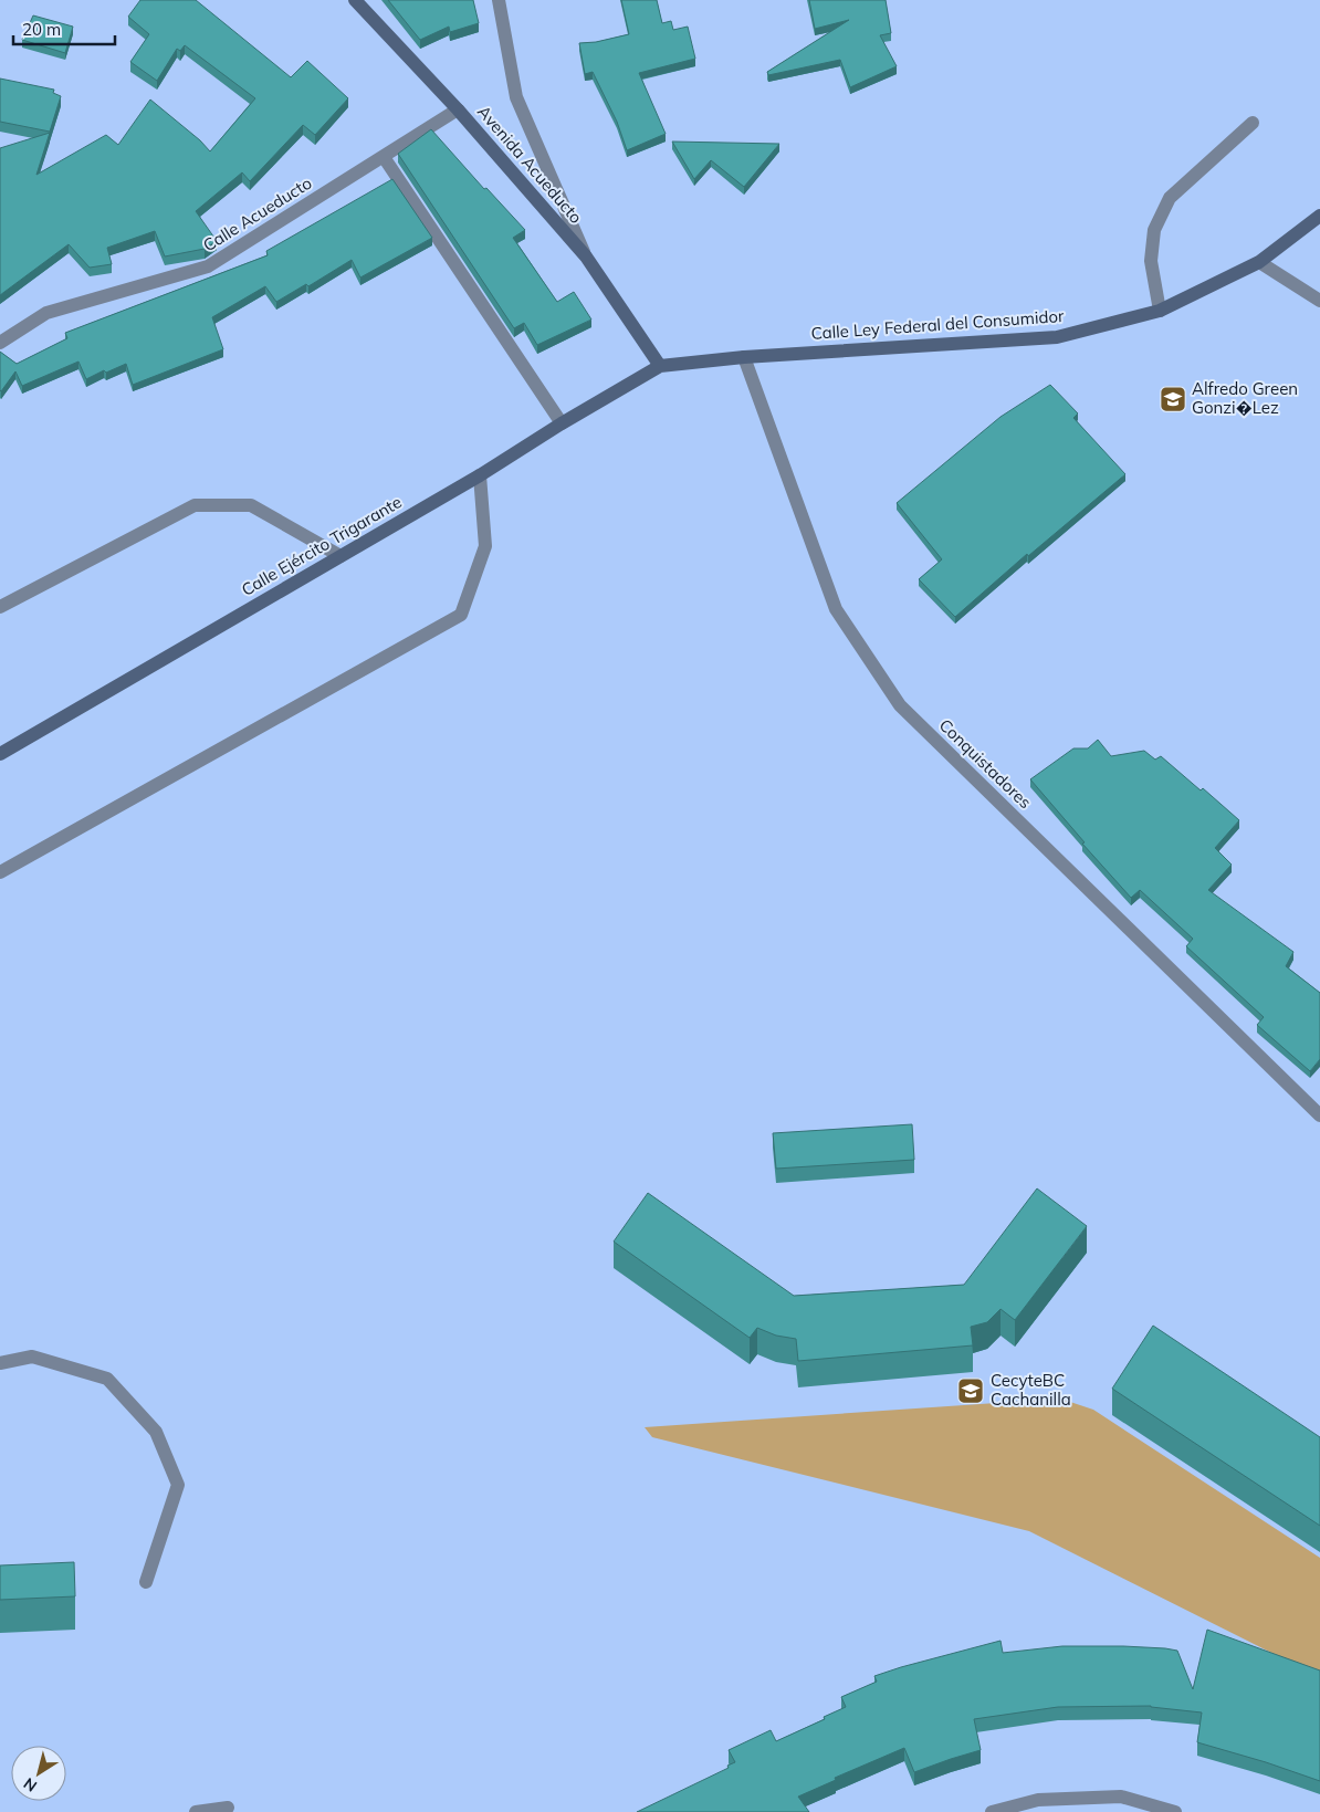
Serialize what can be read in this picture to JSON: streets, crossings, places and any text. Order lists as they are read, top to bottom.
{
  "streets": {
    "main road": ["Avenida Acueducto", "Calle Ley Federal del Consumidor", "Calle Ejército Trigarante"],
    "street": ["Calle Acueducto", "Conquistadores"]
  },
  "crossings": [
    ["Avenida Acueducto", "Calle Acueducto"],
    ["Avenida Acueducto", "Calle Ley Federal del Consumidor"],
    ["Avenida Acueducto", "Calle Ejército Trigarante"],
    ["Calle Ley Federal del Consumidor", "Calle Ejército Trigarante"],
    ["Calle Ley Federal del Consumidor", "Conquistadores"]
  ],
  "places": {
    "school or university": ["Alfredo Green Gonzi�Lez", "CecyteBC Cachanilla"]
  },
  "scale_bar": "20 m",
  "north": "bottom left"
}
